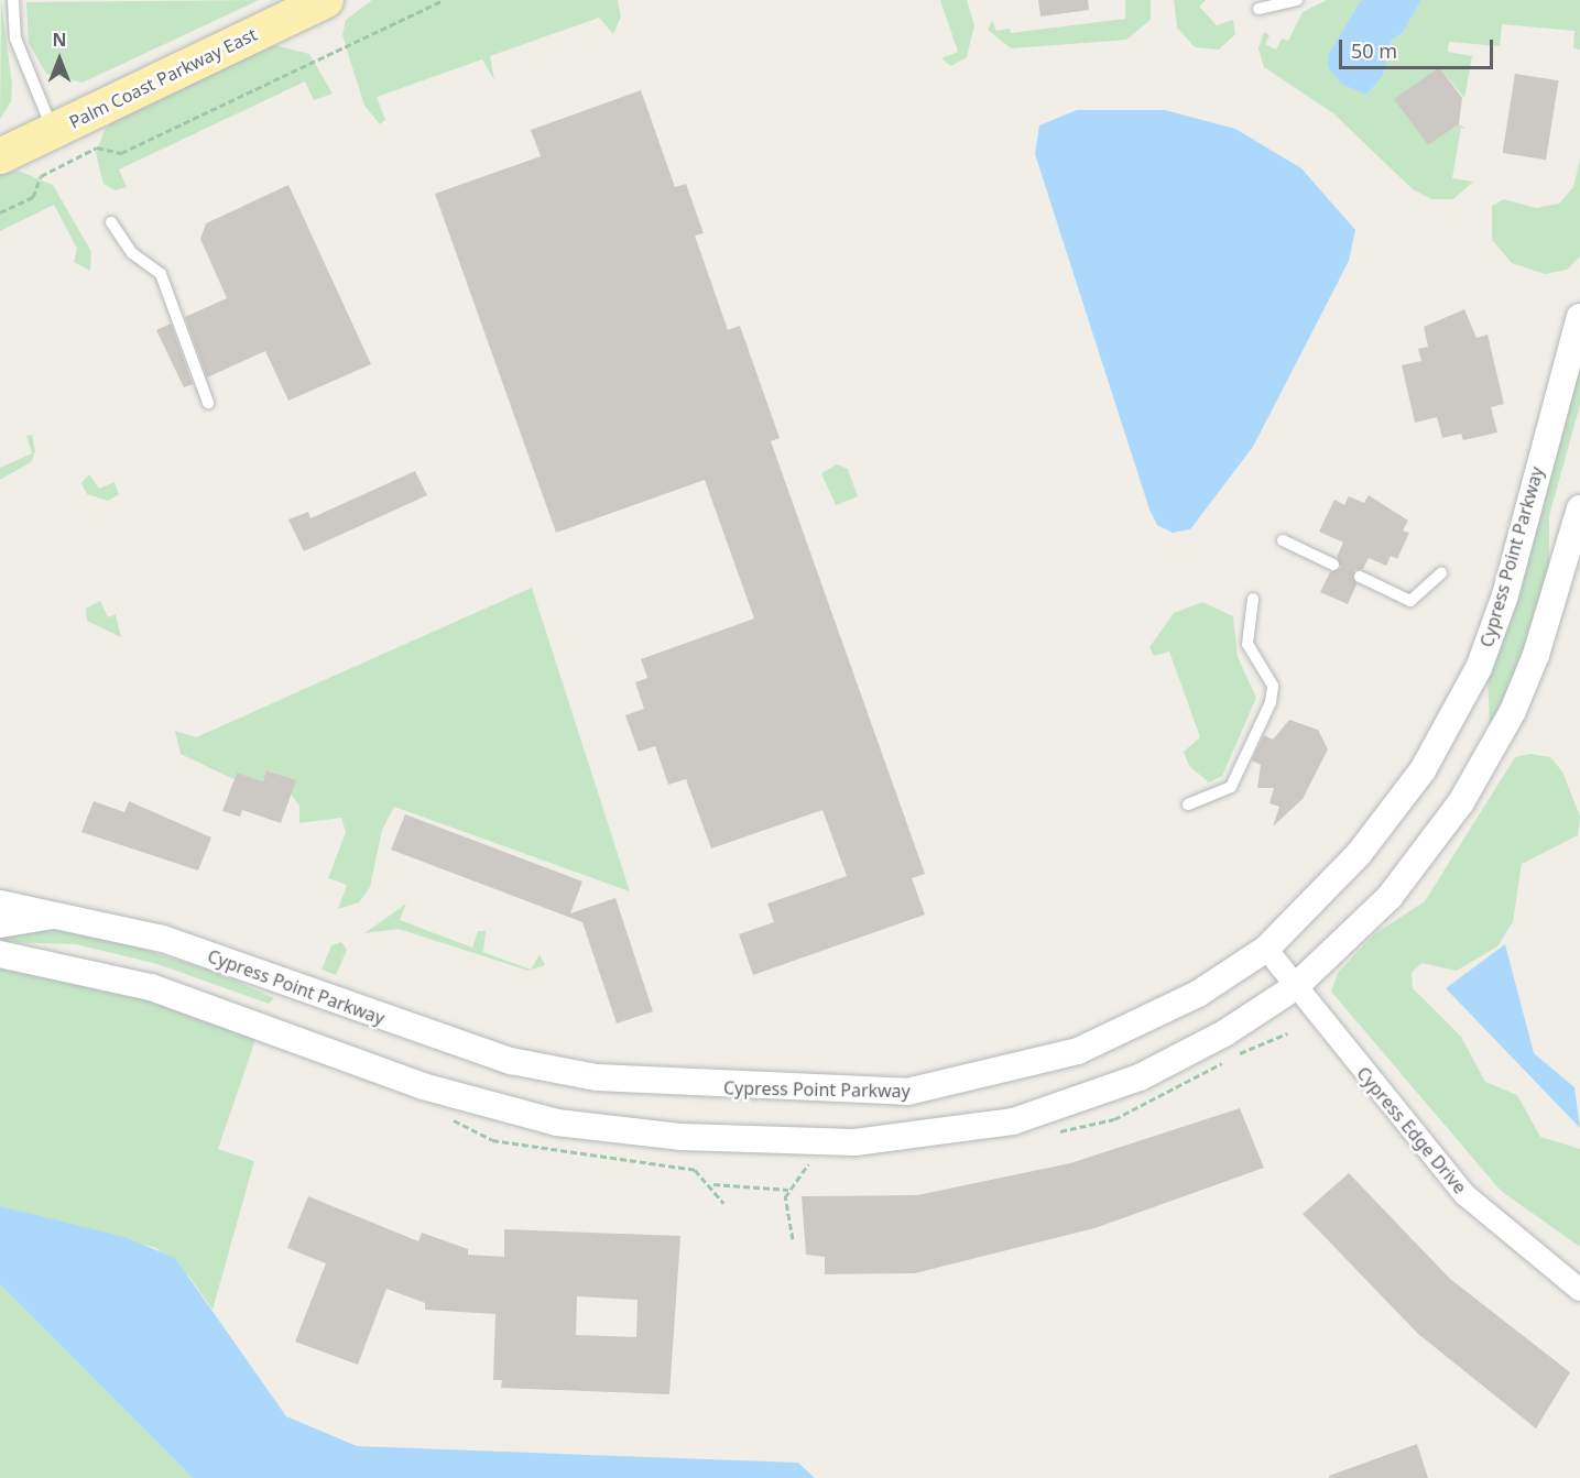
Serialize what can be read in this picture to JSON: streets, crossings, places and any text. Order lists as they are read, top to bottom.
{
  "streets": {
    "main road": ["Palm Coast Parkway East"],
    "street": ["Cypress Point Parkway", "Cypress Edge Drive"]
  },
  "crossings": [
    ["Cypress Point Parkway", "Cypress Edge Drive"]
  ],
  "scale_bar": "50 m",
  "north": "top"
}
